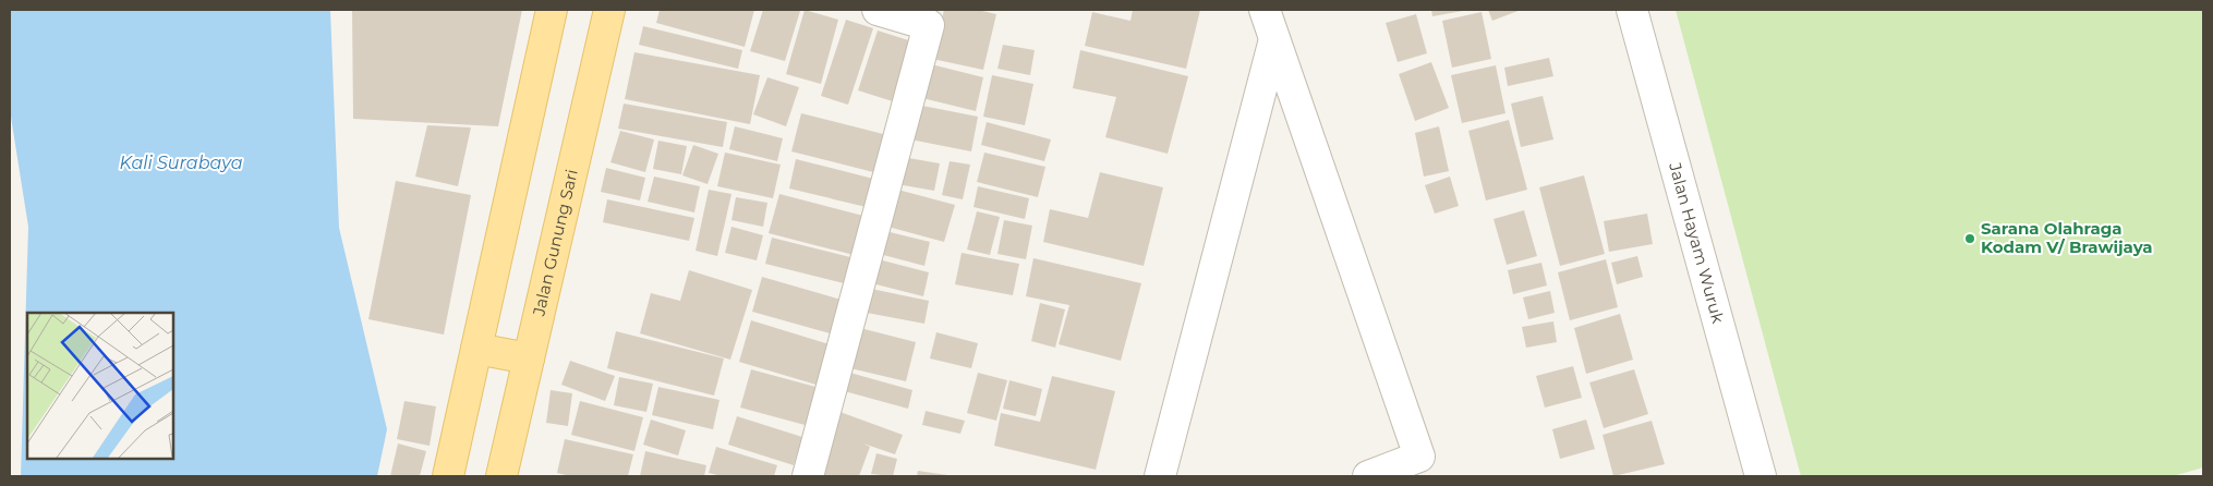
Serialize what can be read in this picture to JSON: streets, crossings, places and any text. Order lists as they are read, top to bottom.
{
  "streets": {
    "main road": ["Jalan Gunung Sari"],
    "street": ["Jalan Hayam Wuruk"]
  },
  "water": ["Kali Surabaya"],
  "places": ["Sarana Olahraga Kodam V/ Brawijaya"]
}
